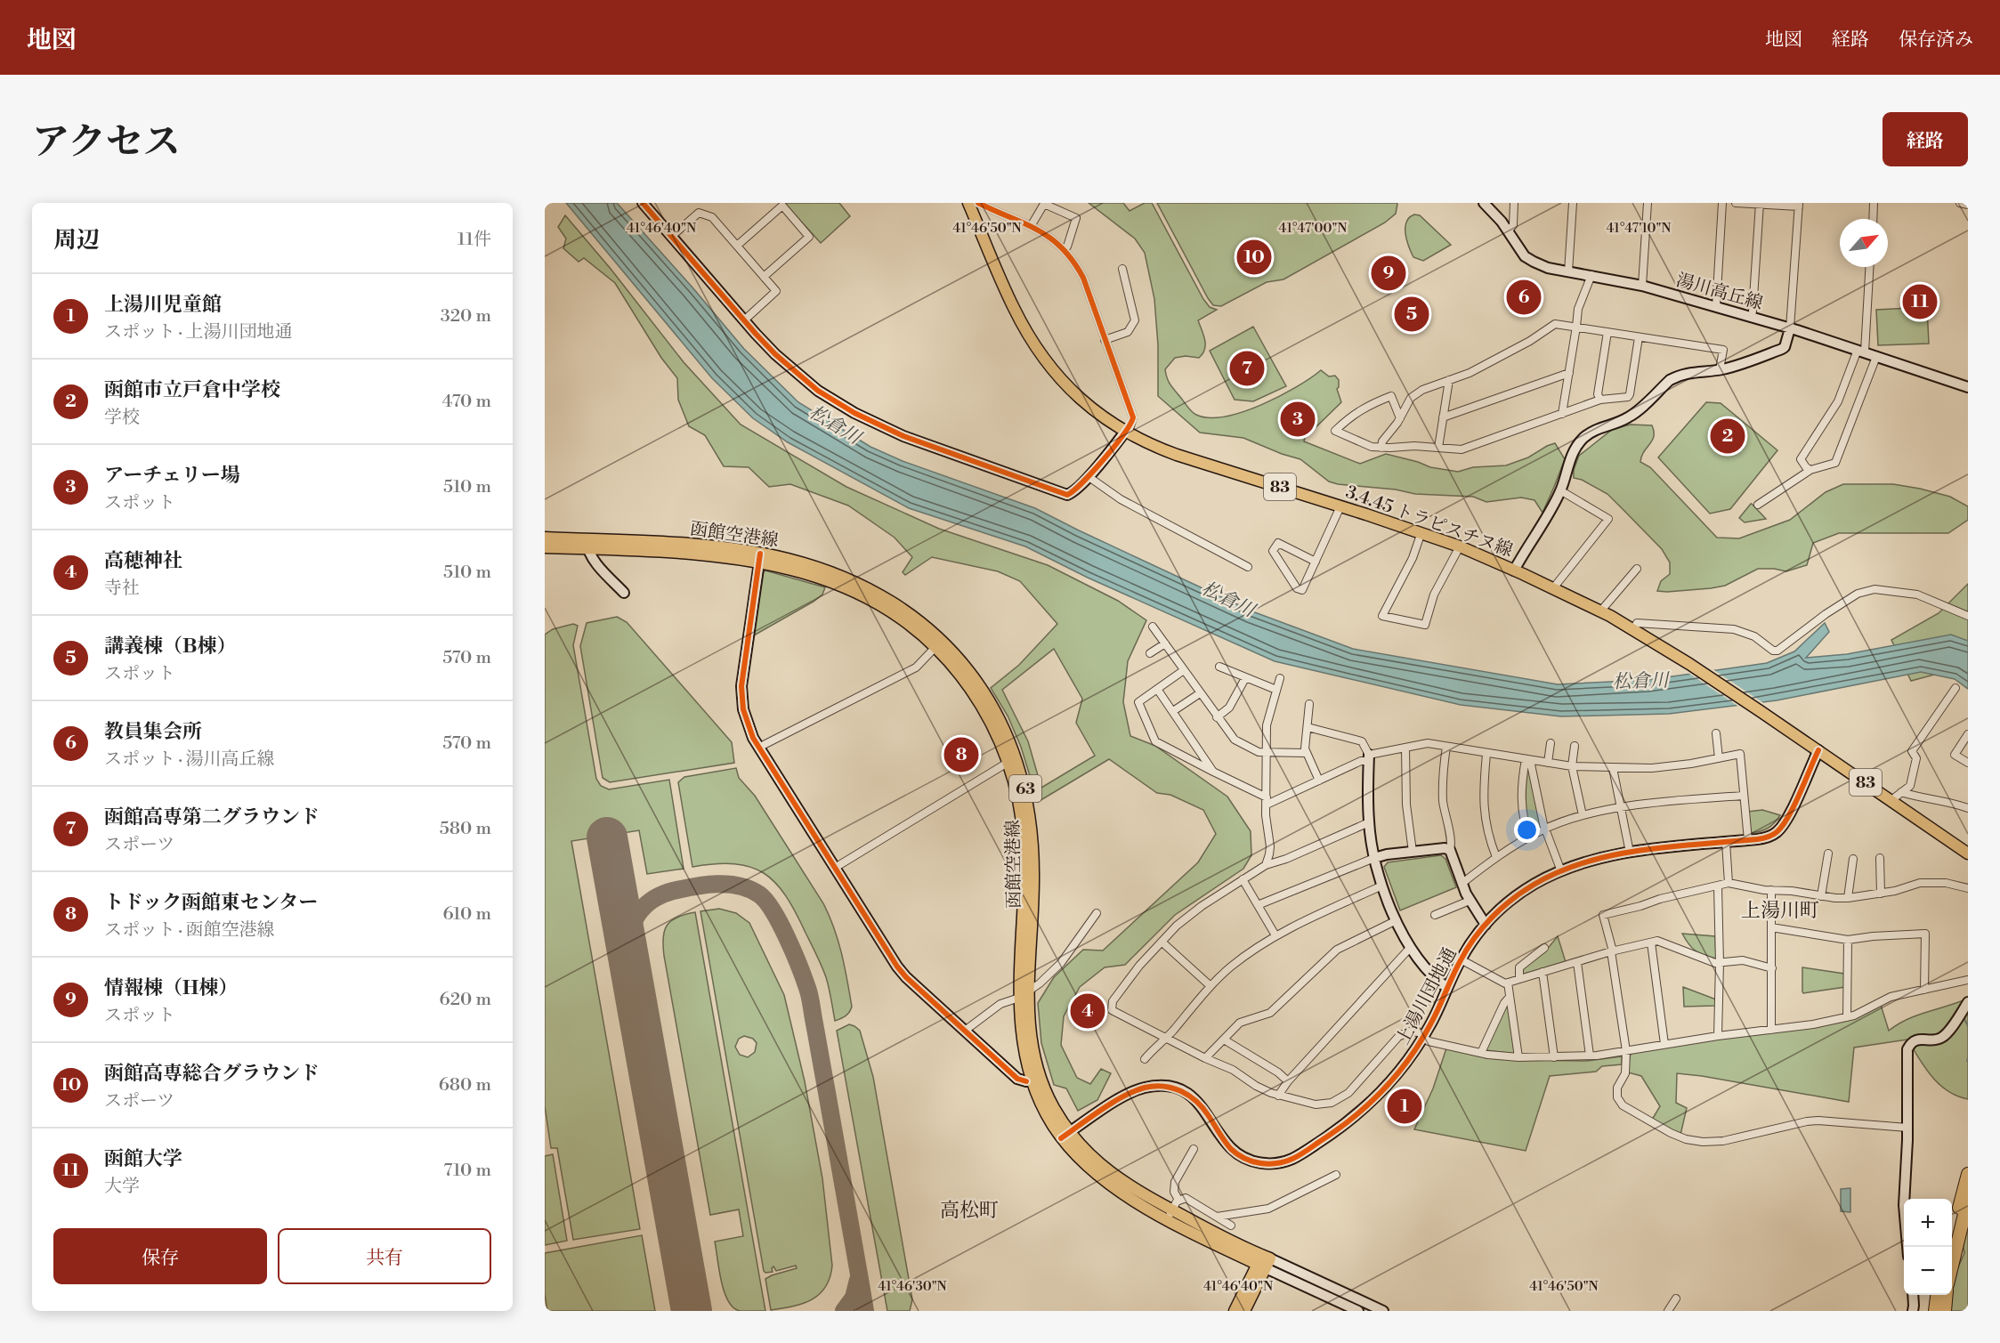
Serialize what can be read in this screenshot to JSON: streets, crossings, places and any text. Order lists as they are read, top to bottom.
{
  "streets": {
    "main road": [
      "83",
      "3.4.45 トラピスチヌ線",
      "函館空港線",
      "63"
    ],
    "street": ["湯川高丘線", "上湯川団地通"]
  },
  "crossings": [
    ["3.4.45 トラピスチヌ線", "上湯川団地通"],
    ["函館空港線", "上湯川団地通"]
  ],
  "districts": ["上湯川町", "高松町"],
  "water": ["松倉川"],
  "north": "top right",
  "page": {
    "header": "地図",
    "nav": ["地図", "経路", "保存済み"],
    "title": "アクセス",
    "buttons": [
      "経路",
      ["保存", "共有"]
    ],
    "heading": ["周辺", "11件"],
    "pins": [
      "10",
      "9",
      "6",
      "11",
      "5",
      "7",
      "3",
      "2",
      "8",
      "4",
      "1"
    ],
    "list": [
      {
        "mark": "1",
        "name": "上湯川児童館",
        "note": "スポット · 上湯川団地通",
        "value": "320 m"
      },
      {
        "mark": "2",
        "name": "函館市立戸倉中学校",
        "note": "学校",
        "value": "470 m"
      },
      {
        "mark": "3",
        "name": "アーチェリー場",
        "note": "スポット",
        "value": "510 m"
      },
      {
        "mark": "4",
        "name": "高穂神社",
        "note": "寺社",
        "value": "510 m"
      },
      {
        "mark": "5",
        "name": "講義棟（B棟）",
        "note": "スポット",
        "value": "570 m"
      },
      {
        "mark": "6",
        "name": "教員集会所",
        "note": "スポット · 湯川高丘線",
        "value": "570 m"
      },
      {
        "mark": "7",
        "name": "函館高専第二グラウンド",
        "note": "スポーツ",
        "value": "580 m"
      },
      {
        "mark": "8",
        "name": "トドック函館東センター",
        "note": "スポット · 函館空港線",
        "value": "610 m"
      },
      {
        "mark": "9",
        "name": "情報棟（H棟）",
        "note": "スポット",
        "value": "620 m"
      },
      {
        "mark": "10",
        "name": "函館高専総合グラウンド",
        "note": "スポーツ",
        "value": "680 m"
      },
      {
        "mark": "11",
        "name": "函館大学",
        "note": "大学",
        "value": "710 m"
      }
    ],
    "map_buttons": ["+", "−"]
  },
  "coordinates": [
    "41°46'40\"N",
    "41°46'50\"N",
    "41°47'00\"N",
    "41°47'10\"N",
    "41°46'30\"N"
  ]
}
